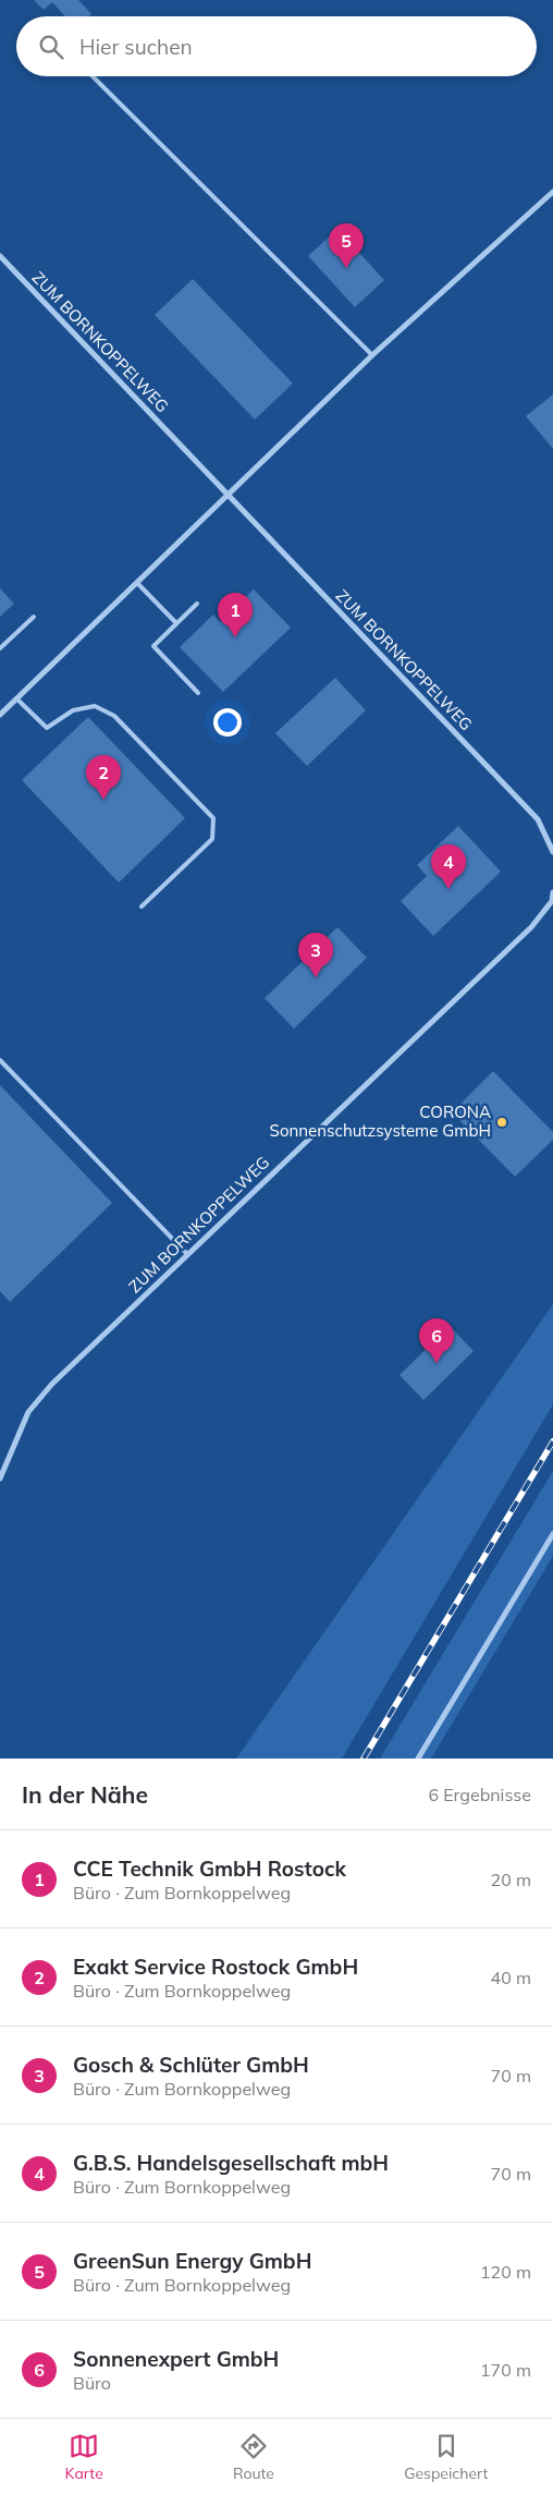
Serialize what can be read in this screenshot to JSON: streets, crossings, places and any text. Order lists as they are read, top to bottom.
{
  "streets": {
    "street": ["ZUM BORNKOPPELWEG"]
  },
  "places": ["CORONA Sonnenschutzsysteme GmbH"],
  "page": {
    "search": "Hier suchen",
    "pins": [
      "5",
      "1",
      "2",
      "4",
      "3",
      "6"
    ],
    "heading": ["In der Nähe", "6 Ergebnisse"],
    "list": [
      {
        "mark": "1",
        "name": "CCE Technik GmbH Rostock",
        "note": "Büro · Zum Bornkoppelweg",
        "value": "20 m"
      },
      {
        "mark": "2",
        "name": "Exakt Service Rostock GmbH",
        "note": "Büro · Zum Bornkoppelweg",
        "value": "40 m"
      },
      {
        "mark": "3",
        "name": "Gosch & Schlüter GmbH",
        "note": "Büro · Zum Bornkoppelweg",
        "value": "70 m"
      },
      {
        "mark": "4",
        "name": "G.B.S. Handelsgesellschaft mbH",
        "note": "Büro · Zum Bornkoppelweg",
        "value": "70 m"
      },
      {
        "mark": "5",
        "name": "GreenSun Energy GmbH",
        "note": "Büro · Zum Bornkoppelweg",
        "value": "120 m"
      },
      {
        "mark": "6",
        "name": "Sonnenexpert GmbH",
        "note": "Büro",
        "value": "170 m"
      }
    ],
    "nav": ["Karte", "Route", "Gespeichert"]
  }
}
